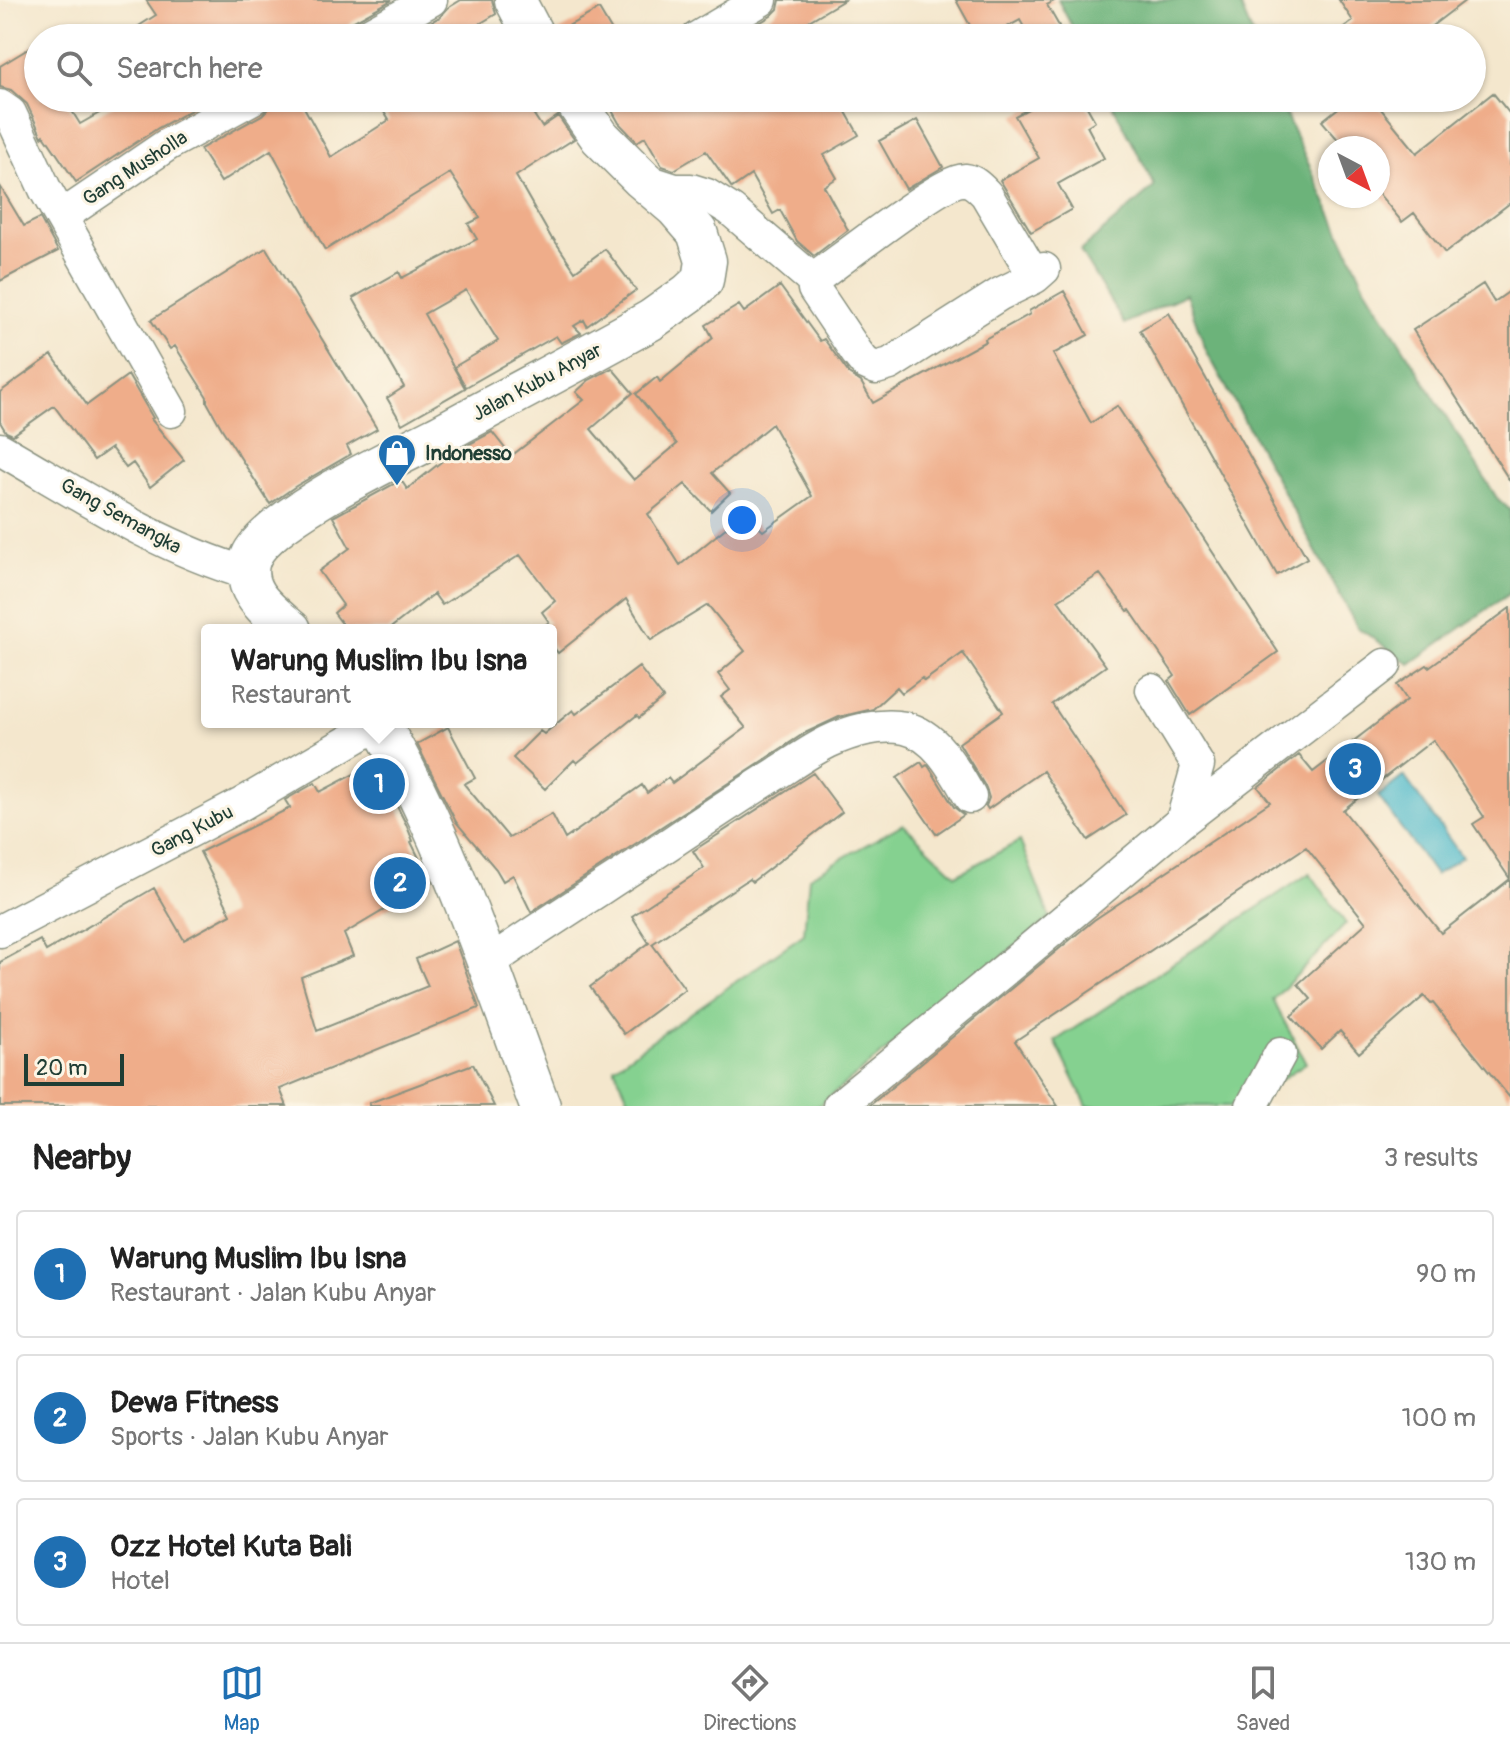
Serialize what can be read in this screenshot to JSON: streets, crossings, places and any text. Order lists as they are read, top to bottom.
{
  "streets": {
    "street": [
      "Gang Musholla",
      "Jalan Kubu Anyar",
      "Gang Semangka",
      "Gang Kubu"
    ]
  },
  "crossings": [
    ["Jalan Kubu Anyar", "Gang Semangka"]
  ],
  "places": {
    "shop": ["Indonesso"]
  },
  "scale_bar": "20 m",
  "north": "bottom right",
  "page": {
    "search": "Search here",
    "popup": ["Warung Muslim Ibu Isna", "Restaurant"],
    "pins": ["3", "1", "2"],
    "scale": "20 m",
    "heading": ["Nearby", "3 results"],
    "list": [
      {
        "mark": "1",
        "name": "Warung Muslim Ibu Isna",
        "note": "Restaurant · Jalan Kubu Anyar",
        "value": "90 m"
      },
      {
        "mark": "2",
        "name": "Dewa Fitness",
        "note": "Sports · Jalan Kubu Anyar",
        "value": "100 m"
      },
      {
        "mark": "3",
        "name": "Ozz Hotel Kuta Bali",
        "note": "Hotel",
        "value": "130 m"
      }
    ],
    "nav": ["Map", "Directions", "Saved"]
  }
}
